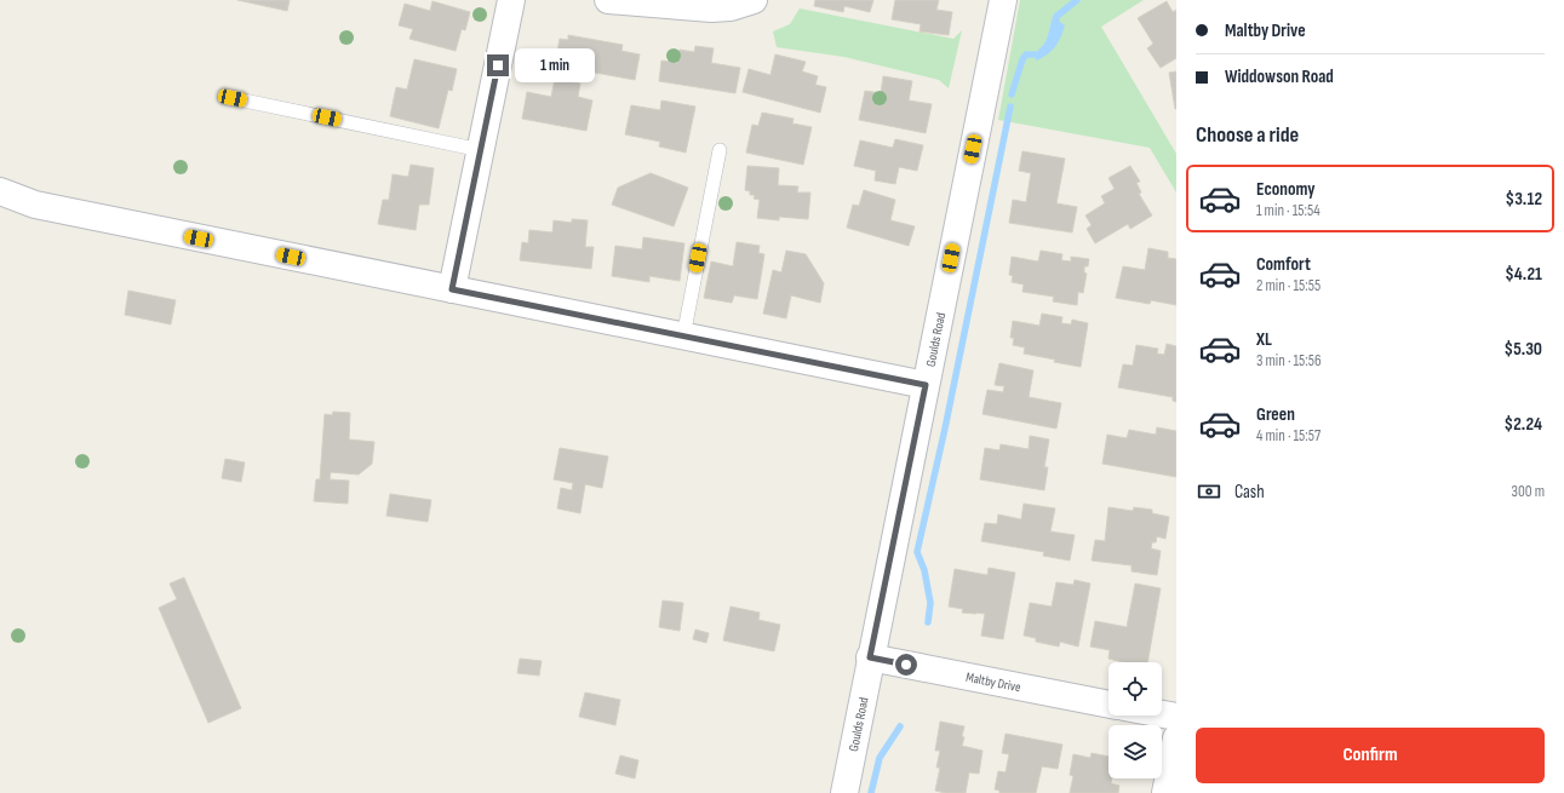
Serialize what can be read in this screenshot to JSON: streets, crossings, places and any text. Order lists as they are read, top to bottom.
{
  "streets": {
    "street": ["Goulds Road", "Maltby Drive"]
  },
  "crossings": [
    ["Goulds Road", "Maltby Drive"]
  ],
  "page": {
    "banner": ["Maltby Drive", "Widdowson Road"],
    "bubble": "1 min",
    "heading": "Choose a ride",
    "list": [
      {
        "name": "Economy",
        "note": "1 min · 15:54",
        "value": "$3.12"
      },
      {
        "name": "Comfort",
        "note": "2 min · 15:55",
        "value": "$4.21"
      },
      {
        "name": "XL",
        "note": "3 min · 15:56",
        "value": "$5.30"
      },
      {
        "name": "Green",
        "note": "4 min · 15:57",
        "value": "$2.24"
      }
    ],
    "pay": ["Cash", "300 m"],
    "buttons": "Confirm"
  }
}
